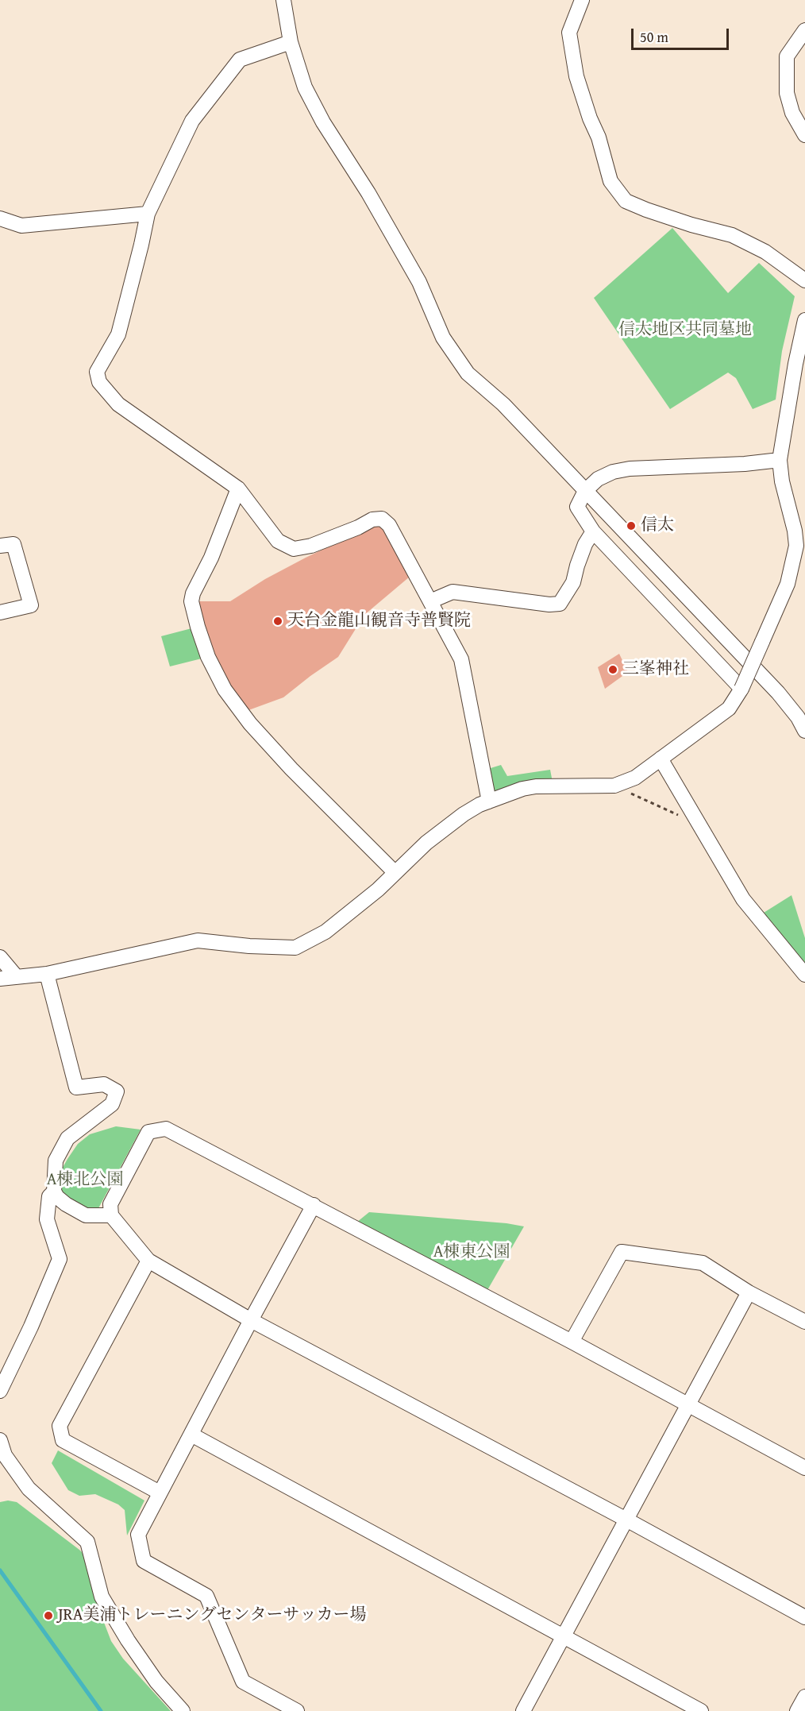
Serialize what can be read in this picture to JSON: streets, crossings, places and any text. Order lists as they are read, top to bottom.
{
  "parks": ["信太地区共同墓地", "A棟北公園", "A棟東公園"],
  "places": [
    "信太",
    "天台金龍山観音寺普賢院",
    "三峯神社",
    "JRA美浦トレーニングセンターサッカー場"
  ],
  "scale_bar": "50 m"
}
